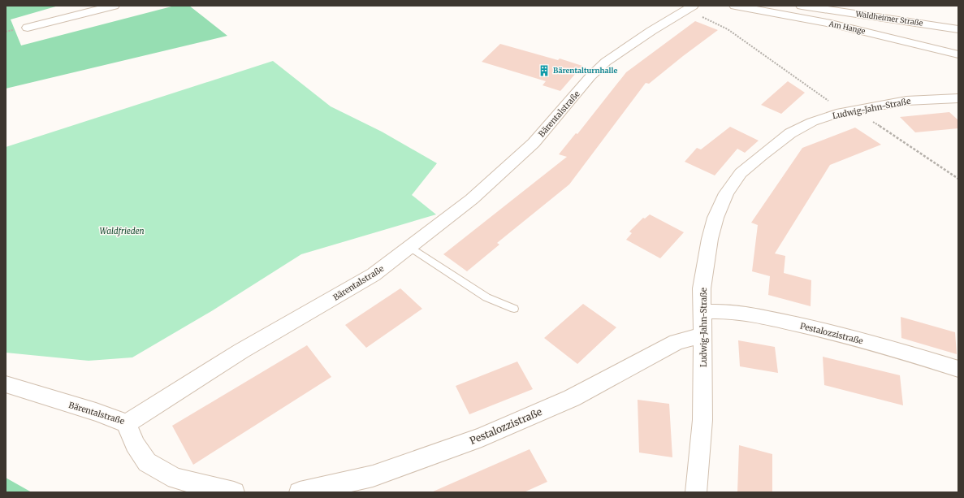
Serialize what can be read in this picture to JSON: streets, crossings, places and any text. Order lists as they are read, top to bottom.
{
  "streets": {
    "street": [
      "Waldheimer Straße",
      "Am Hange",
      "Ludwig-Jahn-Straße",
      "Bärentalstraße",
      "Pestalozzistraße"
    ]
  },
  "crossings": [
    ["Ludwig-Jahn-Straße", "Pestalozzistraße"]
  ],
  "parks": ["Waldfrieden"],
  "places": {
    "building": ["Bärentalturnhalle"]
  }
}
